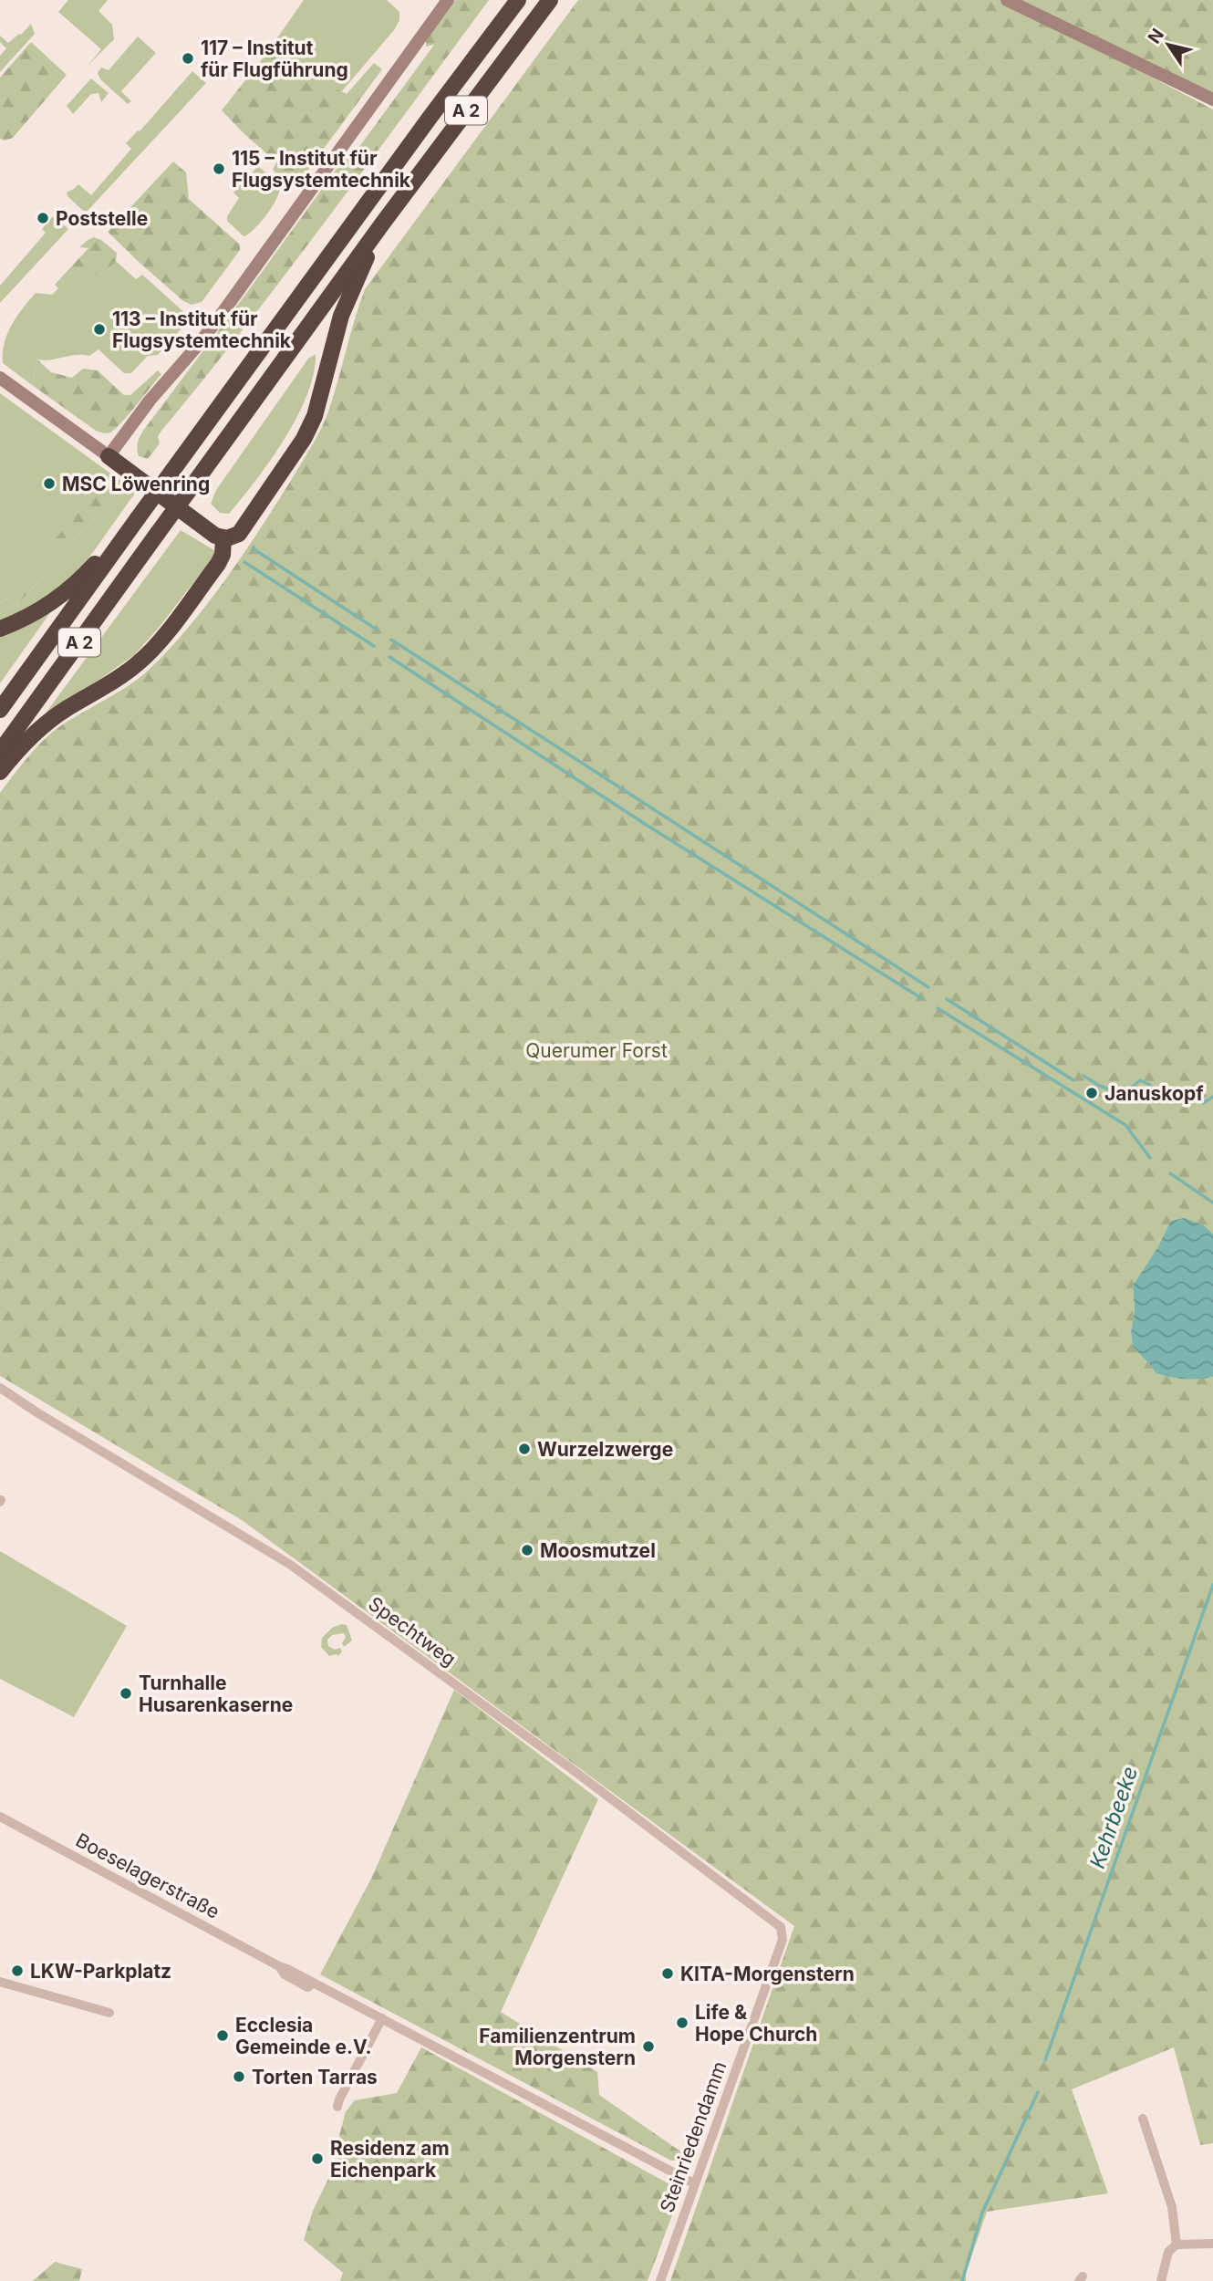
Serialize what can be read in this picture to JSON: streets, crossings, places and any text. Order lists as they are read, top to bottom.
{
  "streets": {
    "highway": ["A 2"],
    "street": ["Spechtweg", "Boeselagerstraße", "Steinriedendamm"]
  },
  "crossings": [
    ["Spechtweg", "Steinriedendamm"],
    ["Boeselagerstraße", "Steinriedendamm"]
  ],
  "water": ["Kehrbeeke"],
  "parks": ["Querumer Forst"],
  "places": [
    "117 – Institut für Flugführung",
    "115 – Institut für Flugsystemtechnik",
    "Poststelle",
    "113 – Institut für Flugsystemtechnik",
    "MSC Löwenring",
    "Januskopf",
    "Wurzelzwerge",
    "Moosmutzel",
    "Turnhalle Husarenkaserne",
    "LKW-Parkplatz",
    "KITA-Morgenstern",
    "Life & Hope Church",
    "Ecclesia Gemeinde e.V.",
    "Familienzentrum Morgenstern",
    "Torten Tarras",
    "Residenz am Eichenpark"
  ],
  "north": "top left"
}
